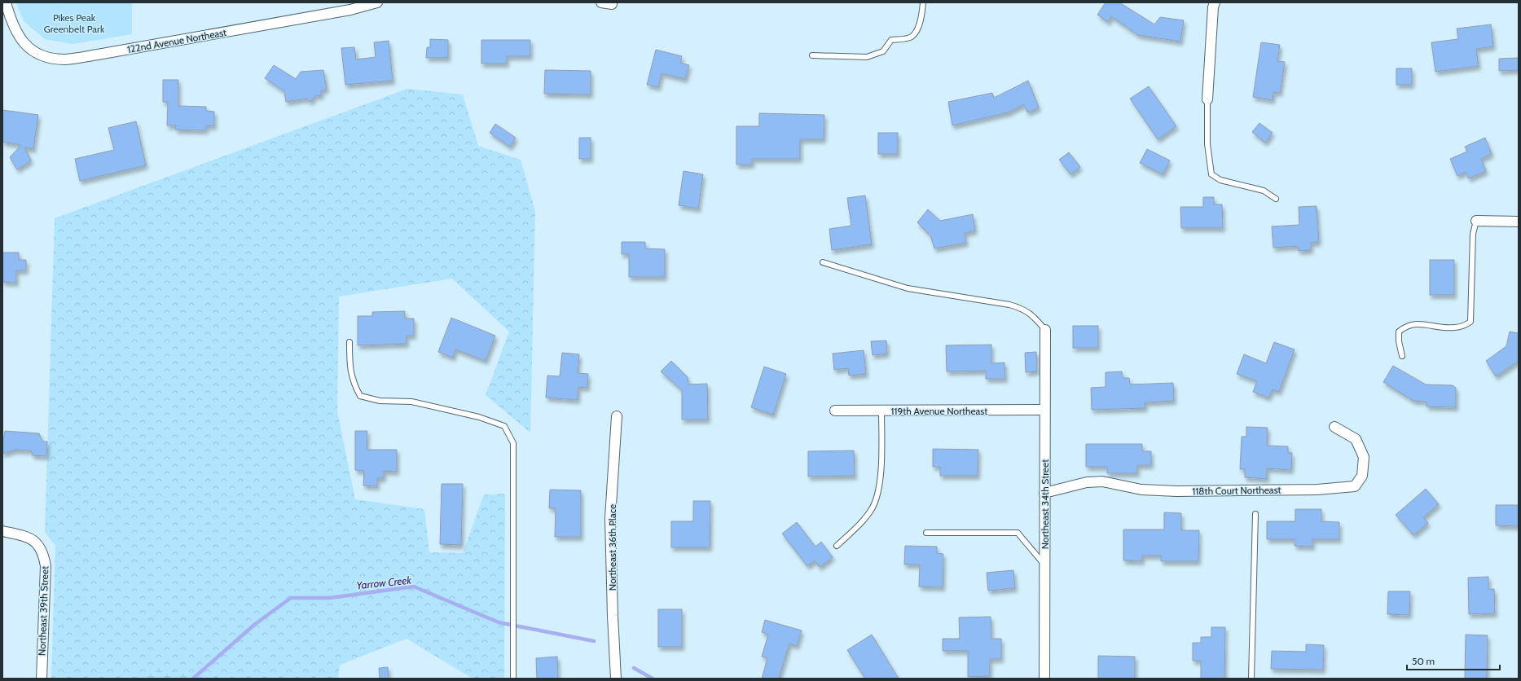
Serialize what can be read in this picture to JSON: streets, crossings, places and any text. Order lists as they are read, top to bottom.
{
  "streets": {
    "street": [
      "122nd Avenue Northeast",
      "119th Avenue Northeast",
      "118th Court Northeast",
      "Northeast 34th Street",
      "Northeast 36th Place",
      "Northeast 39th Street"
    ]
  },
  "crossings": [
    ["119th Avenue Northeast", "Northeast 34th Street"],
    ["118th Court Northeast", "Northeast 34th Street"]
  ],
  "water": ["Yarrow Creek"],
  "parks": ["Pikes Peak Greenbelt Park"],
  "scale_bar": "50 m"
}
